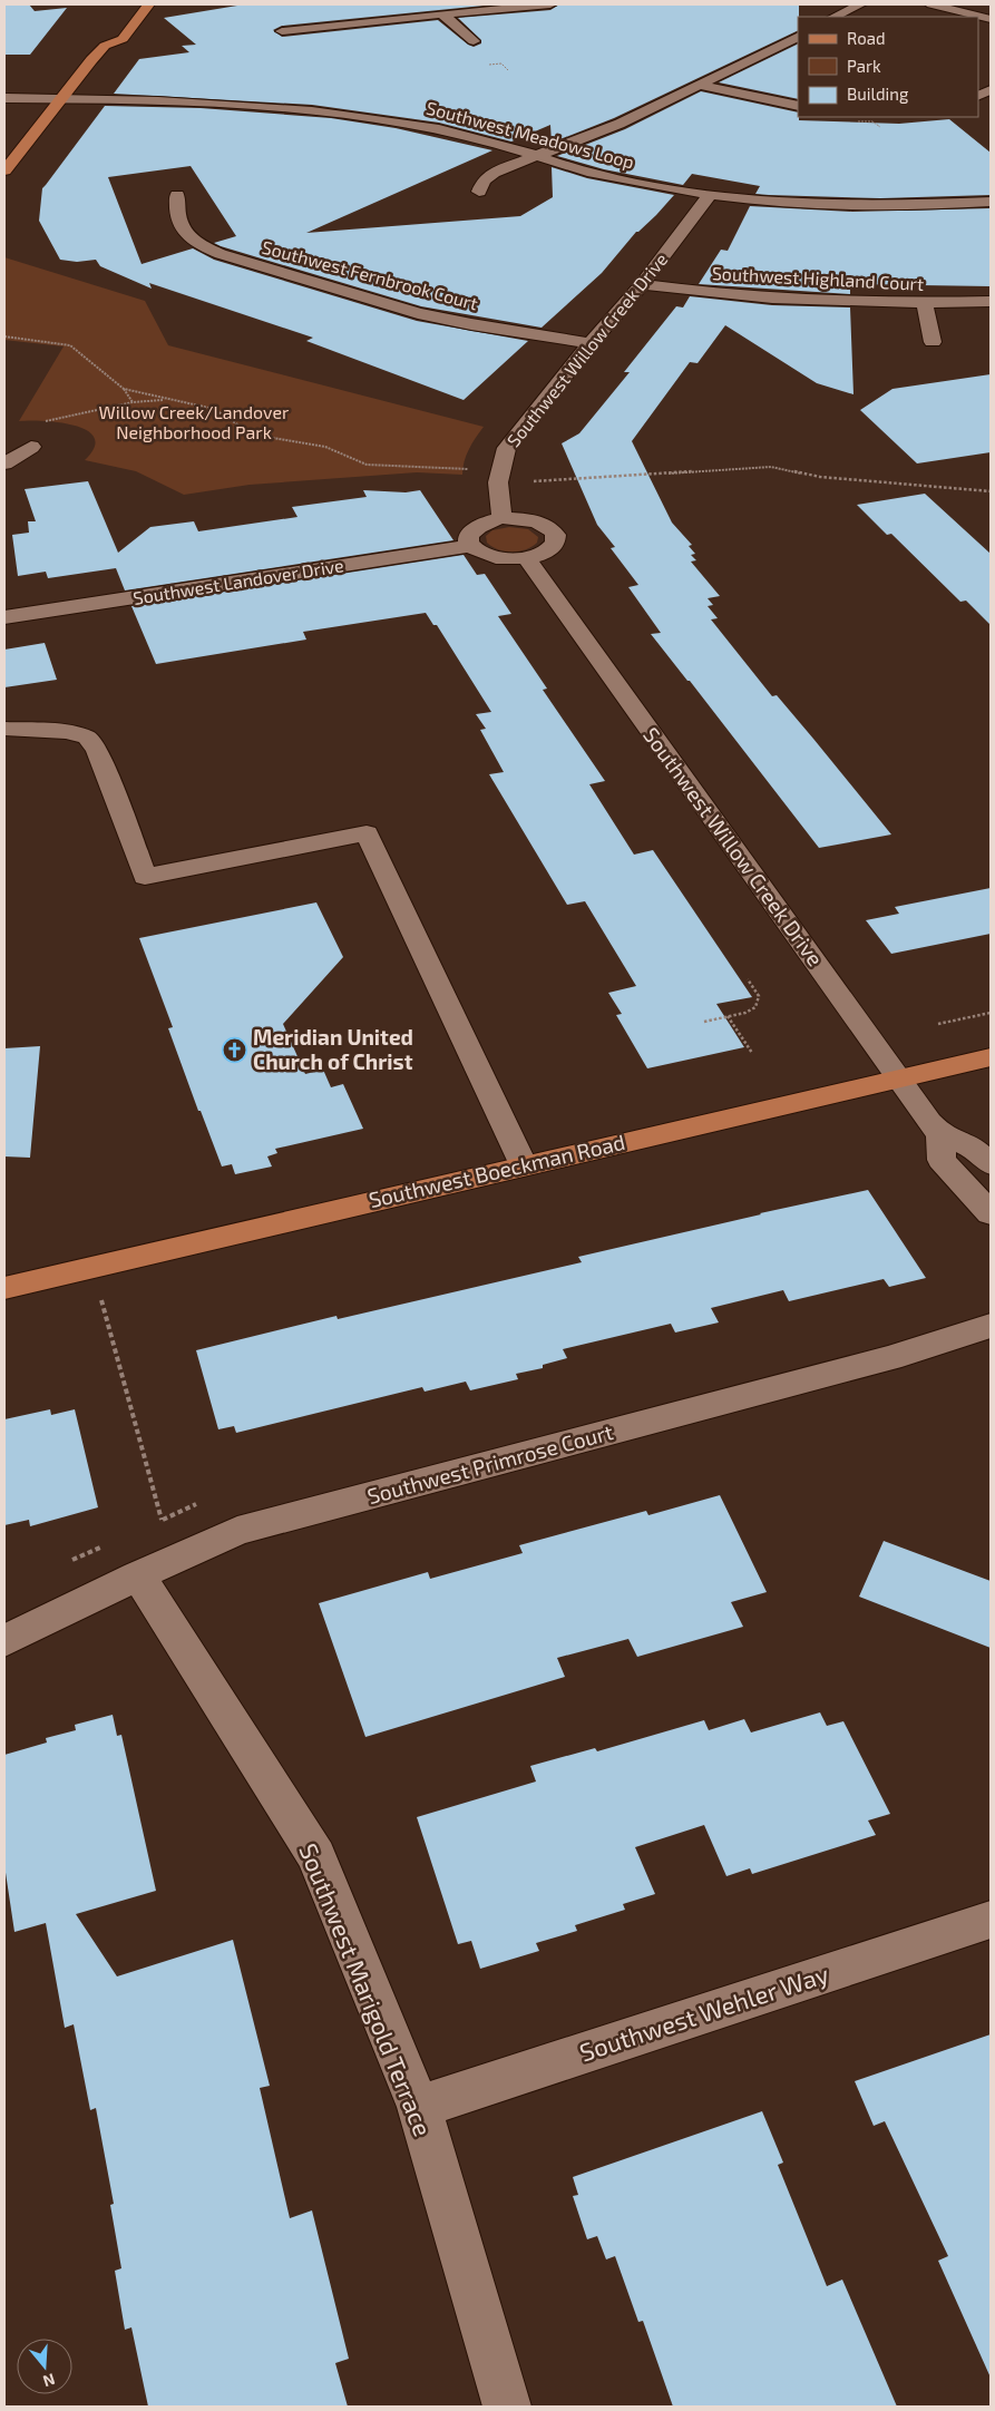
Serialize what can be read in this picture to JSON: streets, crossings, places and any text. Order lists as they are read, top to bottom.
{
  "streets": {
    "main road": ["Southwest Boeckman Road"],
    "street": [
      "Southwest Meadows Loop",
      "Southwest Fernbrook Court",
      "Southwest Highland Court",
      "Southwest Willow Creek Drive",
      "Southwest Landover Drive",
      "Southwest Primrose Court",
      "Southwest Marigold Terrace",
      "Southwest Wehler Way"
    ]
  },
  "crossings": [
    ["Southwest Meadows Loop", "Southwest Willow Creek Drive"],
    ["Southwest Fernbrook Court", "Southwest Willow Creek Drive"],
    ["Southwest Highland Court", "Southwest Willow Creek Drive"],
    ["Southwest Willow Creek Drive", "Southwest Boeckman Road"],
    ["Southwest Primrose Court", "Southwest Marigold Terrace"],
    ["Southwest Marigold Terrace", "Southwest Wehler Way"]
  ],
  "parks": ["Willow Creek/Landover Neighborhood Park"],
  "places": {
    "church": ["Meridian United Church of Christ"]
  },
  "legend": ["Road", "Park", "Building"],
  "north": "bottom"
}
